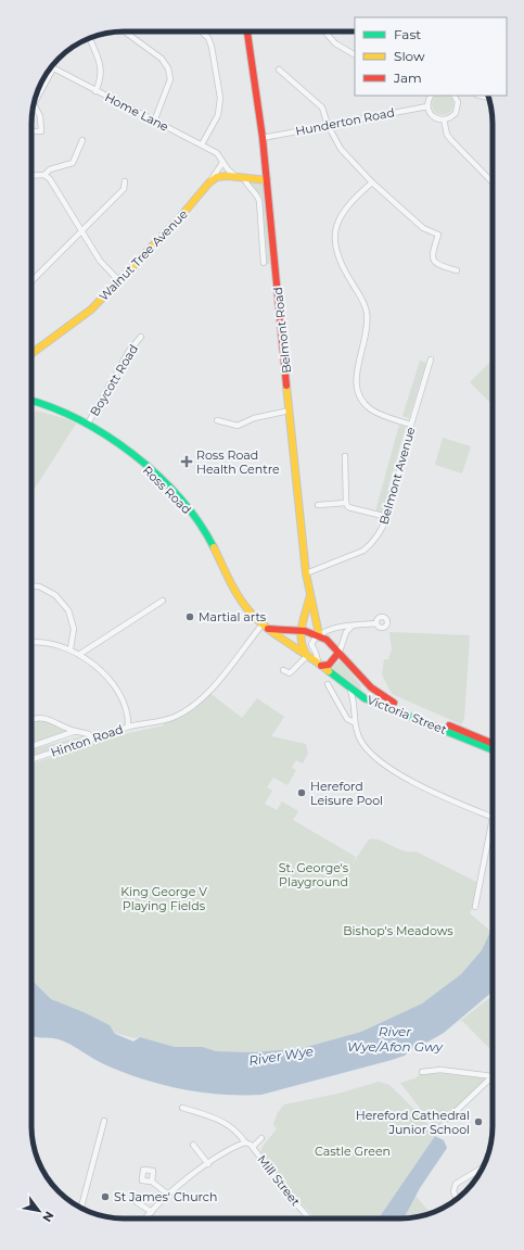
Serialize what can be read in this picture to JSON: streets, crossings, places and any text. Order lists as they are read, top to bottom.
{
  "streets": {
    "main road": [
      "Walnut Tree Avenue",
      "Belmont Road",
      "Ross Road",
      "Victoria Street"
    ],
    "street": [
      "Home Lane",
      "Hunderton Road",
      "Boycott Road",
      "Belmont Avenue",
      "Hinton Road",
      "Mill Street"
    ]
  },
  "crossings": [
    ["Hunderton Road", "Belmont Road"],
    ["Belmont Road", "Belmont Avenue"],
    ["Belmont Road", "Victoria Street"],
    ["Boycott Road", "Ross Road"],
    ["Ross Road", "Victoria Street"],
    ["Ross Road", "Hinton Road"]
  ],
  "water": ["River Wye/Afon Gwy", "River Wye"],
  "parks": [
    "St. George's Playground",
    "King George V Playing Fields",
    "Bishop's Meadows",
    "Castle Green"
  ],
  "places": {
    "health": ["Ross Road Health Centre"],
    "other": [
      "Martial arts",
      "Hereford Leisure Pool",
      "Hereford Cathedral Junior School",
      "St James' Church"
    ]
  },
  "legend": ["Fast", "Slow", "Jam"],
  "north": "bottom right"
}
